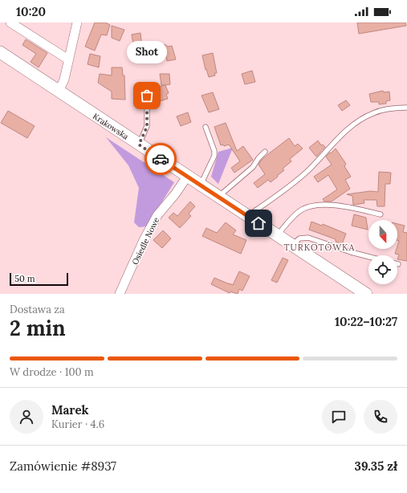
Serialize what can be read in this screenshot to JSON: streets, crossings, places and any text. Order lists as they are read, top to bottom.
{
  "streets": {
    "main road": ["Krakowska"],
    "street": ["Osiedle Nowe"]
  },
  "crossings": [
    ["Krakowska", "Osiedle Nowe"]
  ],
  "districts": ["TURKOTÓWKA"],
  "places": ["Shot"],
  "scale_bar": "50 m",
  "north": "bottom",
  "page": {
    "status": "10:20",
    "bubble": "Shot",
    "scale": "50 m",
    "heading": ["2 min", "Dostawa za", "10:22–10:27"],
    "panel": [
      "Marek",
      "Kurier · 4.6",
      "Zamówienie #8937",
      "39.35 zł"
    ],
    "bar": "W drodze · 100 m"
  }
}
